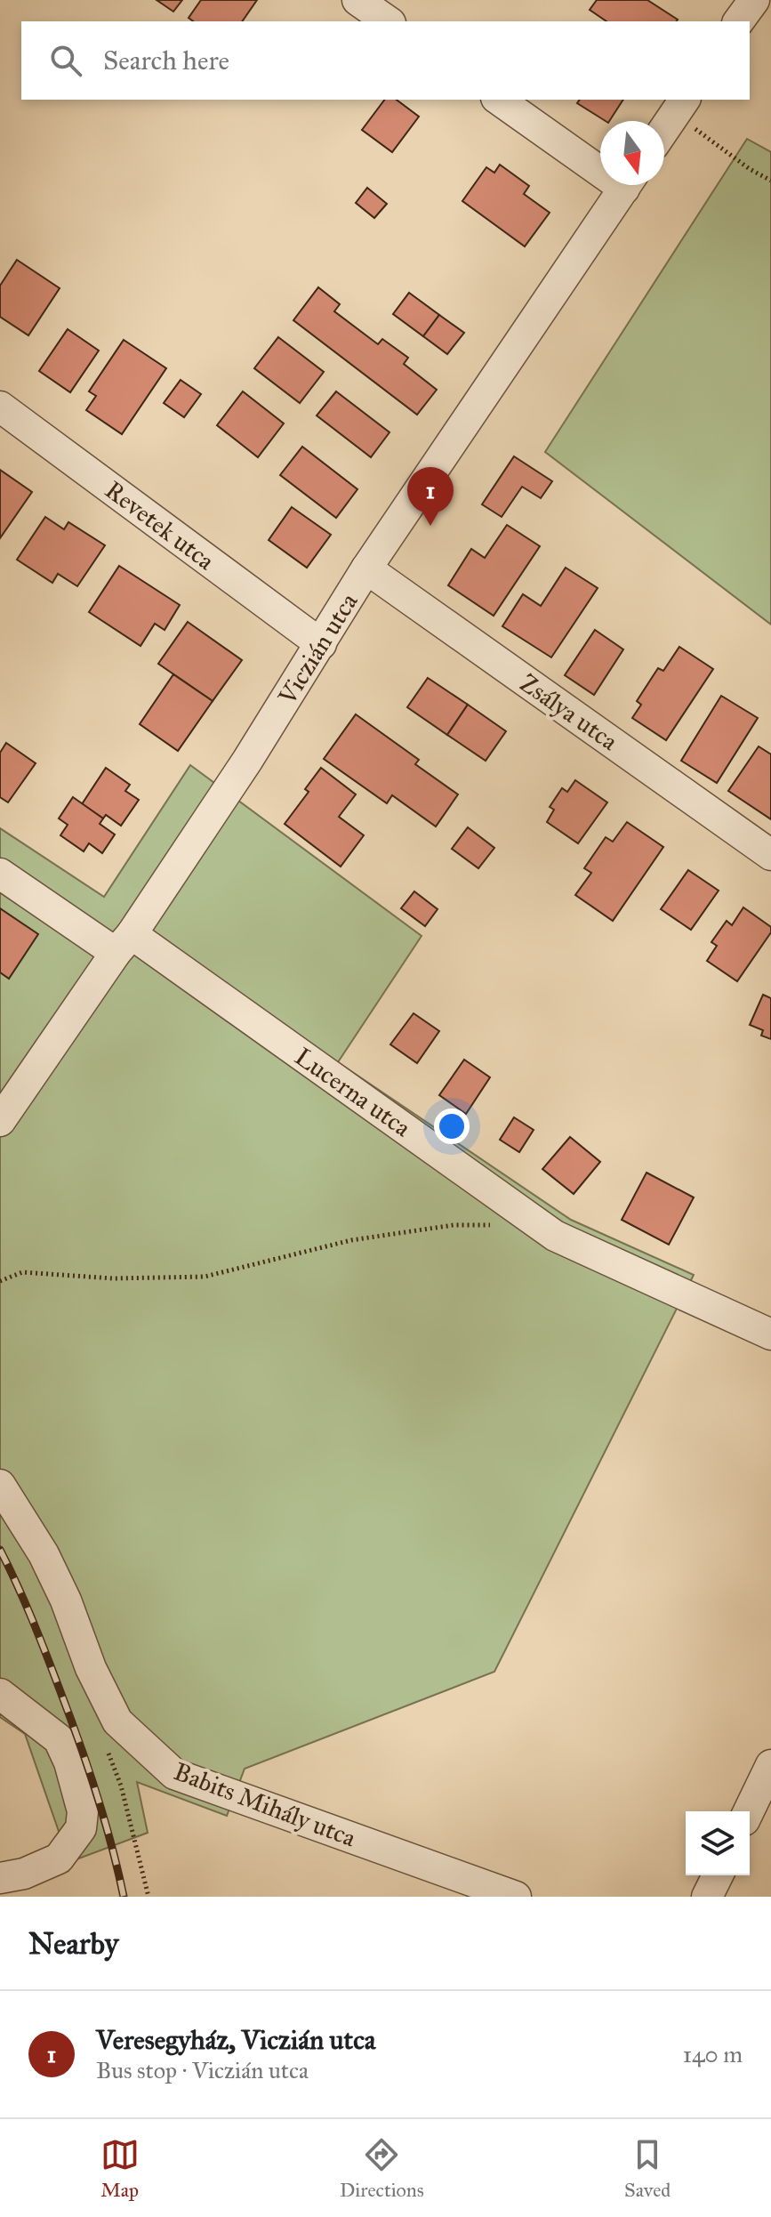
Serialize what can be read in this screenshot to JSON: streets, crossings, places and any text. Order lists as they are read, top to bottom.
{
  "streets": {
    "street": [
      "Revetek utca",
      "Viczián utca",
      "Zsálya utca",
      "Lucerna utca",
      "Babits Mihály utca"
    ]
  },
  "crossings": [
    ["Revetek utca", "Viczián utca"],
    ["Viczián utca", "Zsálya utca"],
    ["Viczián utca", "Lucerna utca"]
  ],
  "north": "bottom",
  "page": {
    "search": "Search here",
    "pins": "1",
    "heading": "Nearby",
    "list": [
      {
        "mark": "1",
        "name": "Veresegyház, Viczián utca",
        "note": "Bus stop · Viczián utca",
        "value": "140 m"
      }
    ],
    "nav": ["Map", "Directions", "Saved"]
  }
}
